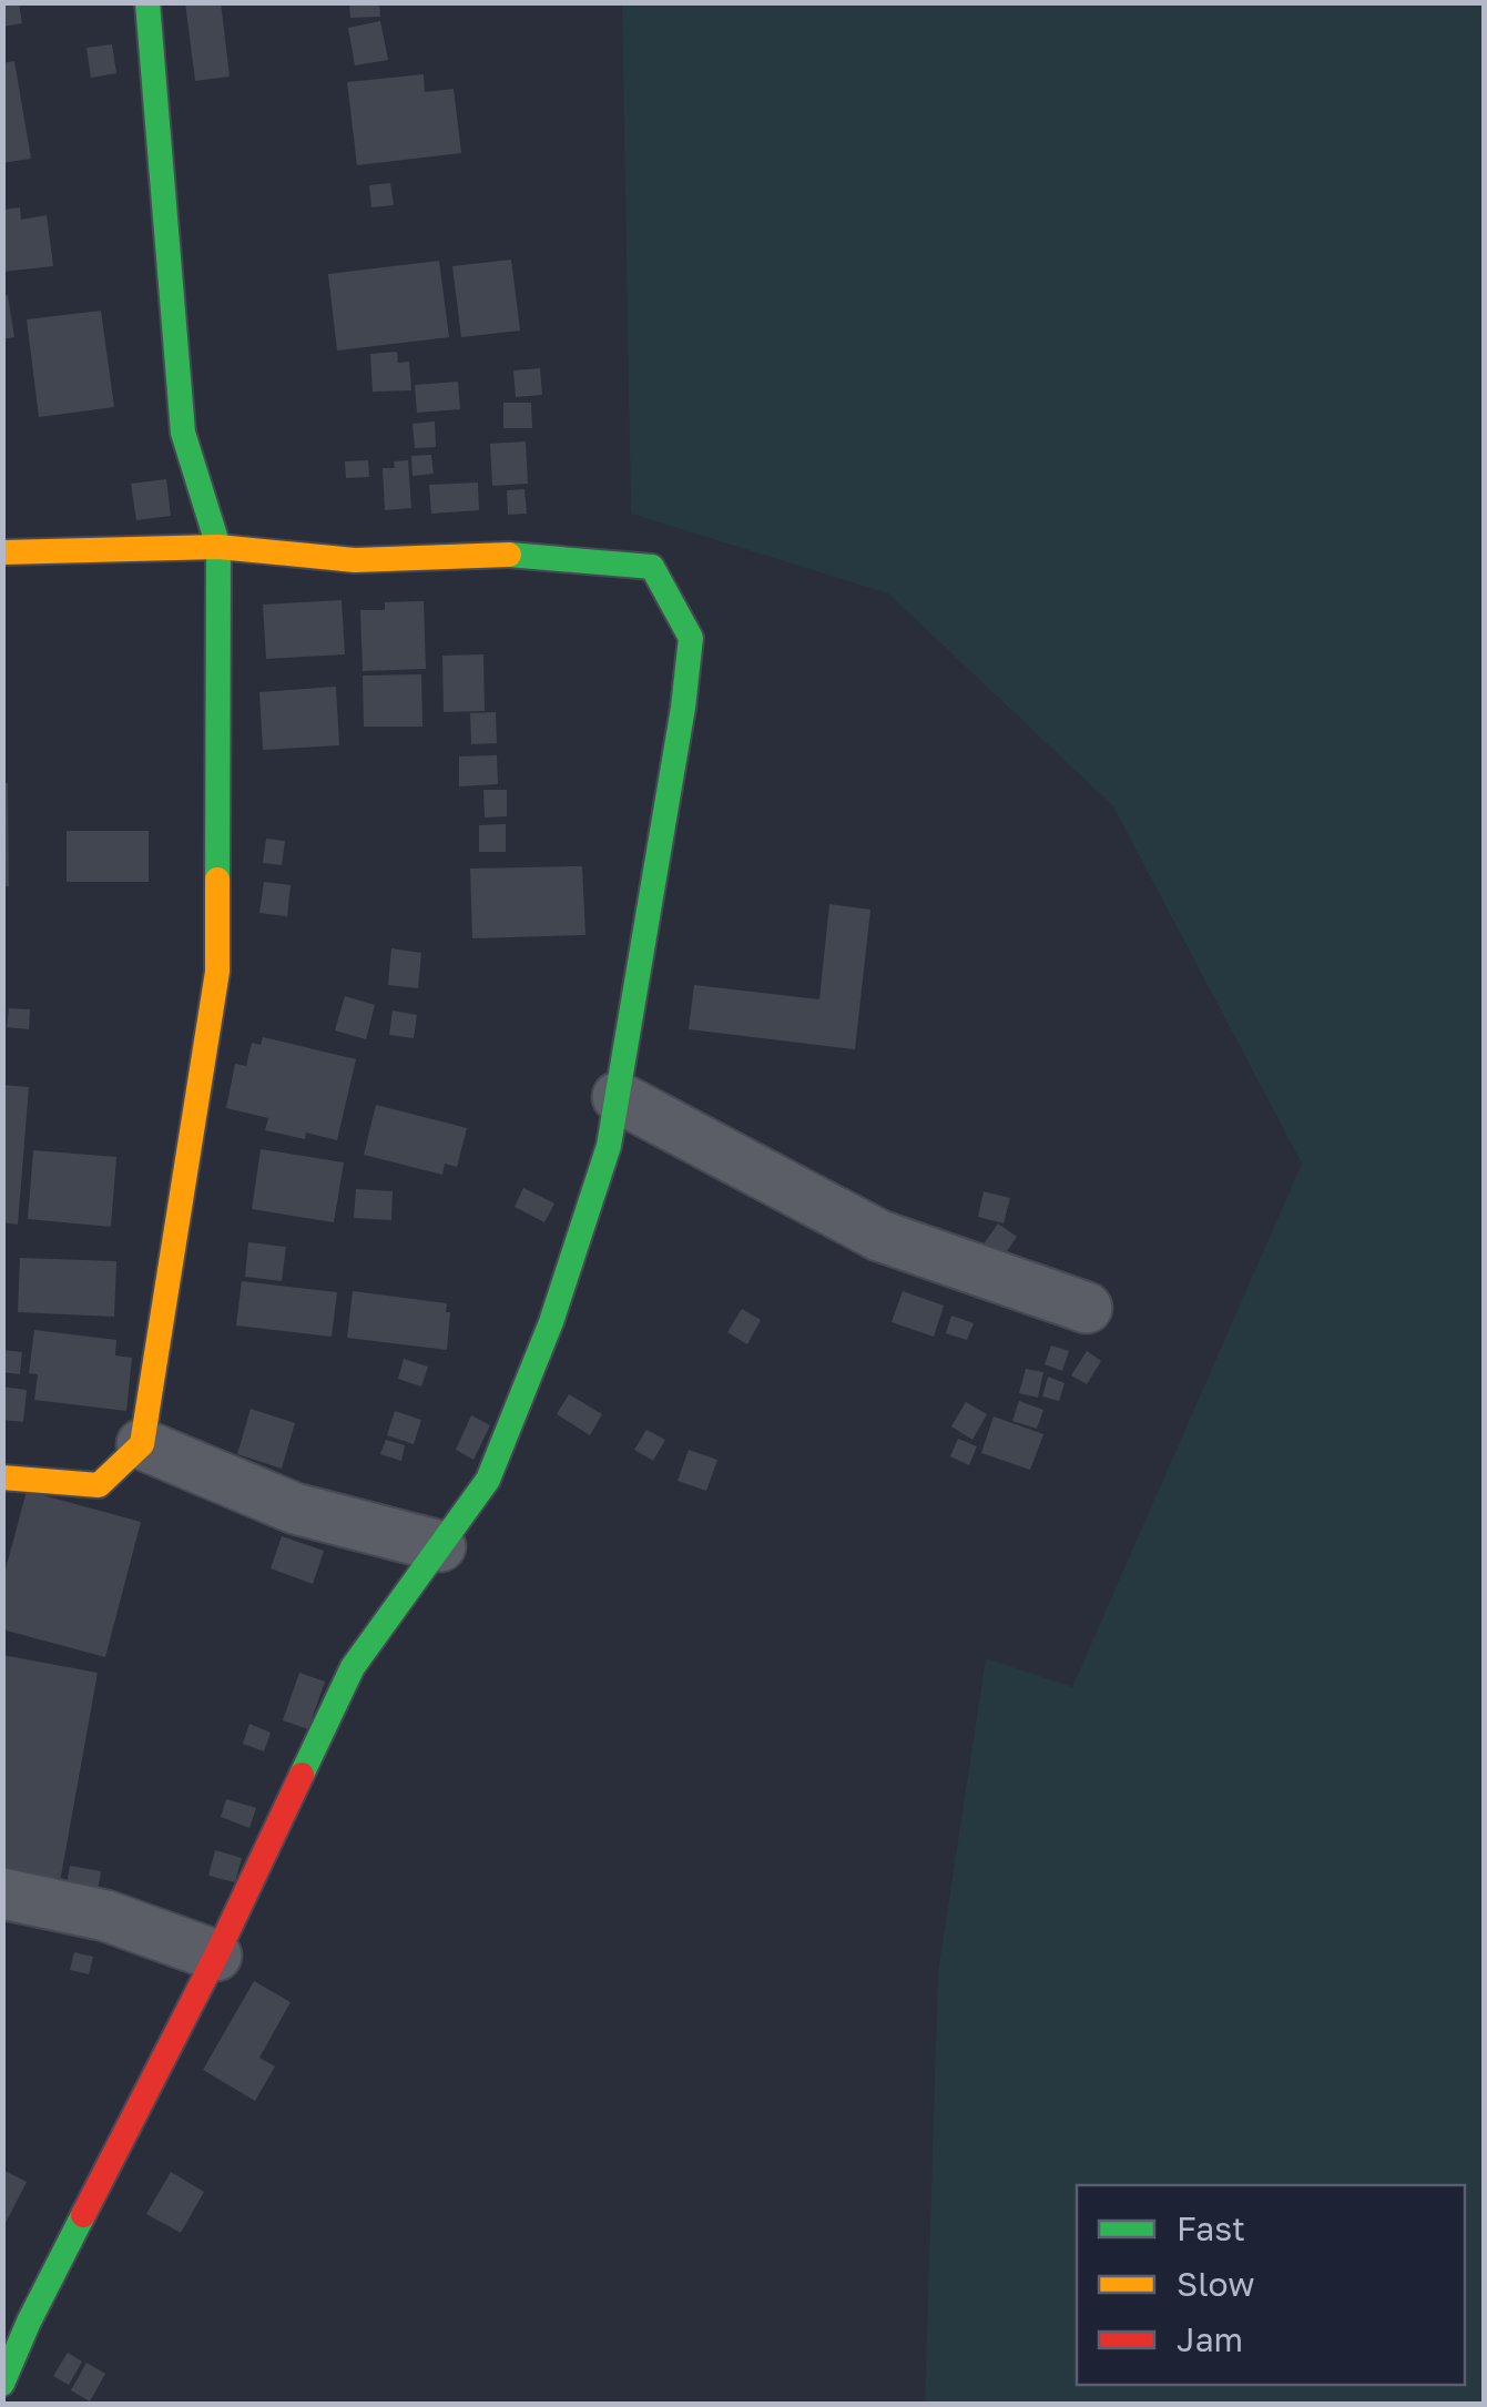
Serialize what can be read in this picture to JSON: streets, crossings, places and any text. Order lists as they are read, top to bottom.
{
  "legend": ["Fast", "Slow", "Jam"]
}
